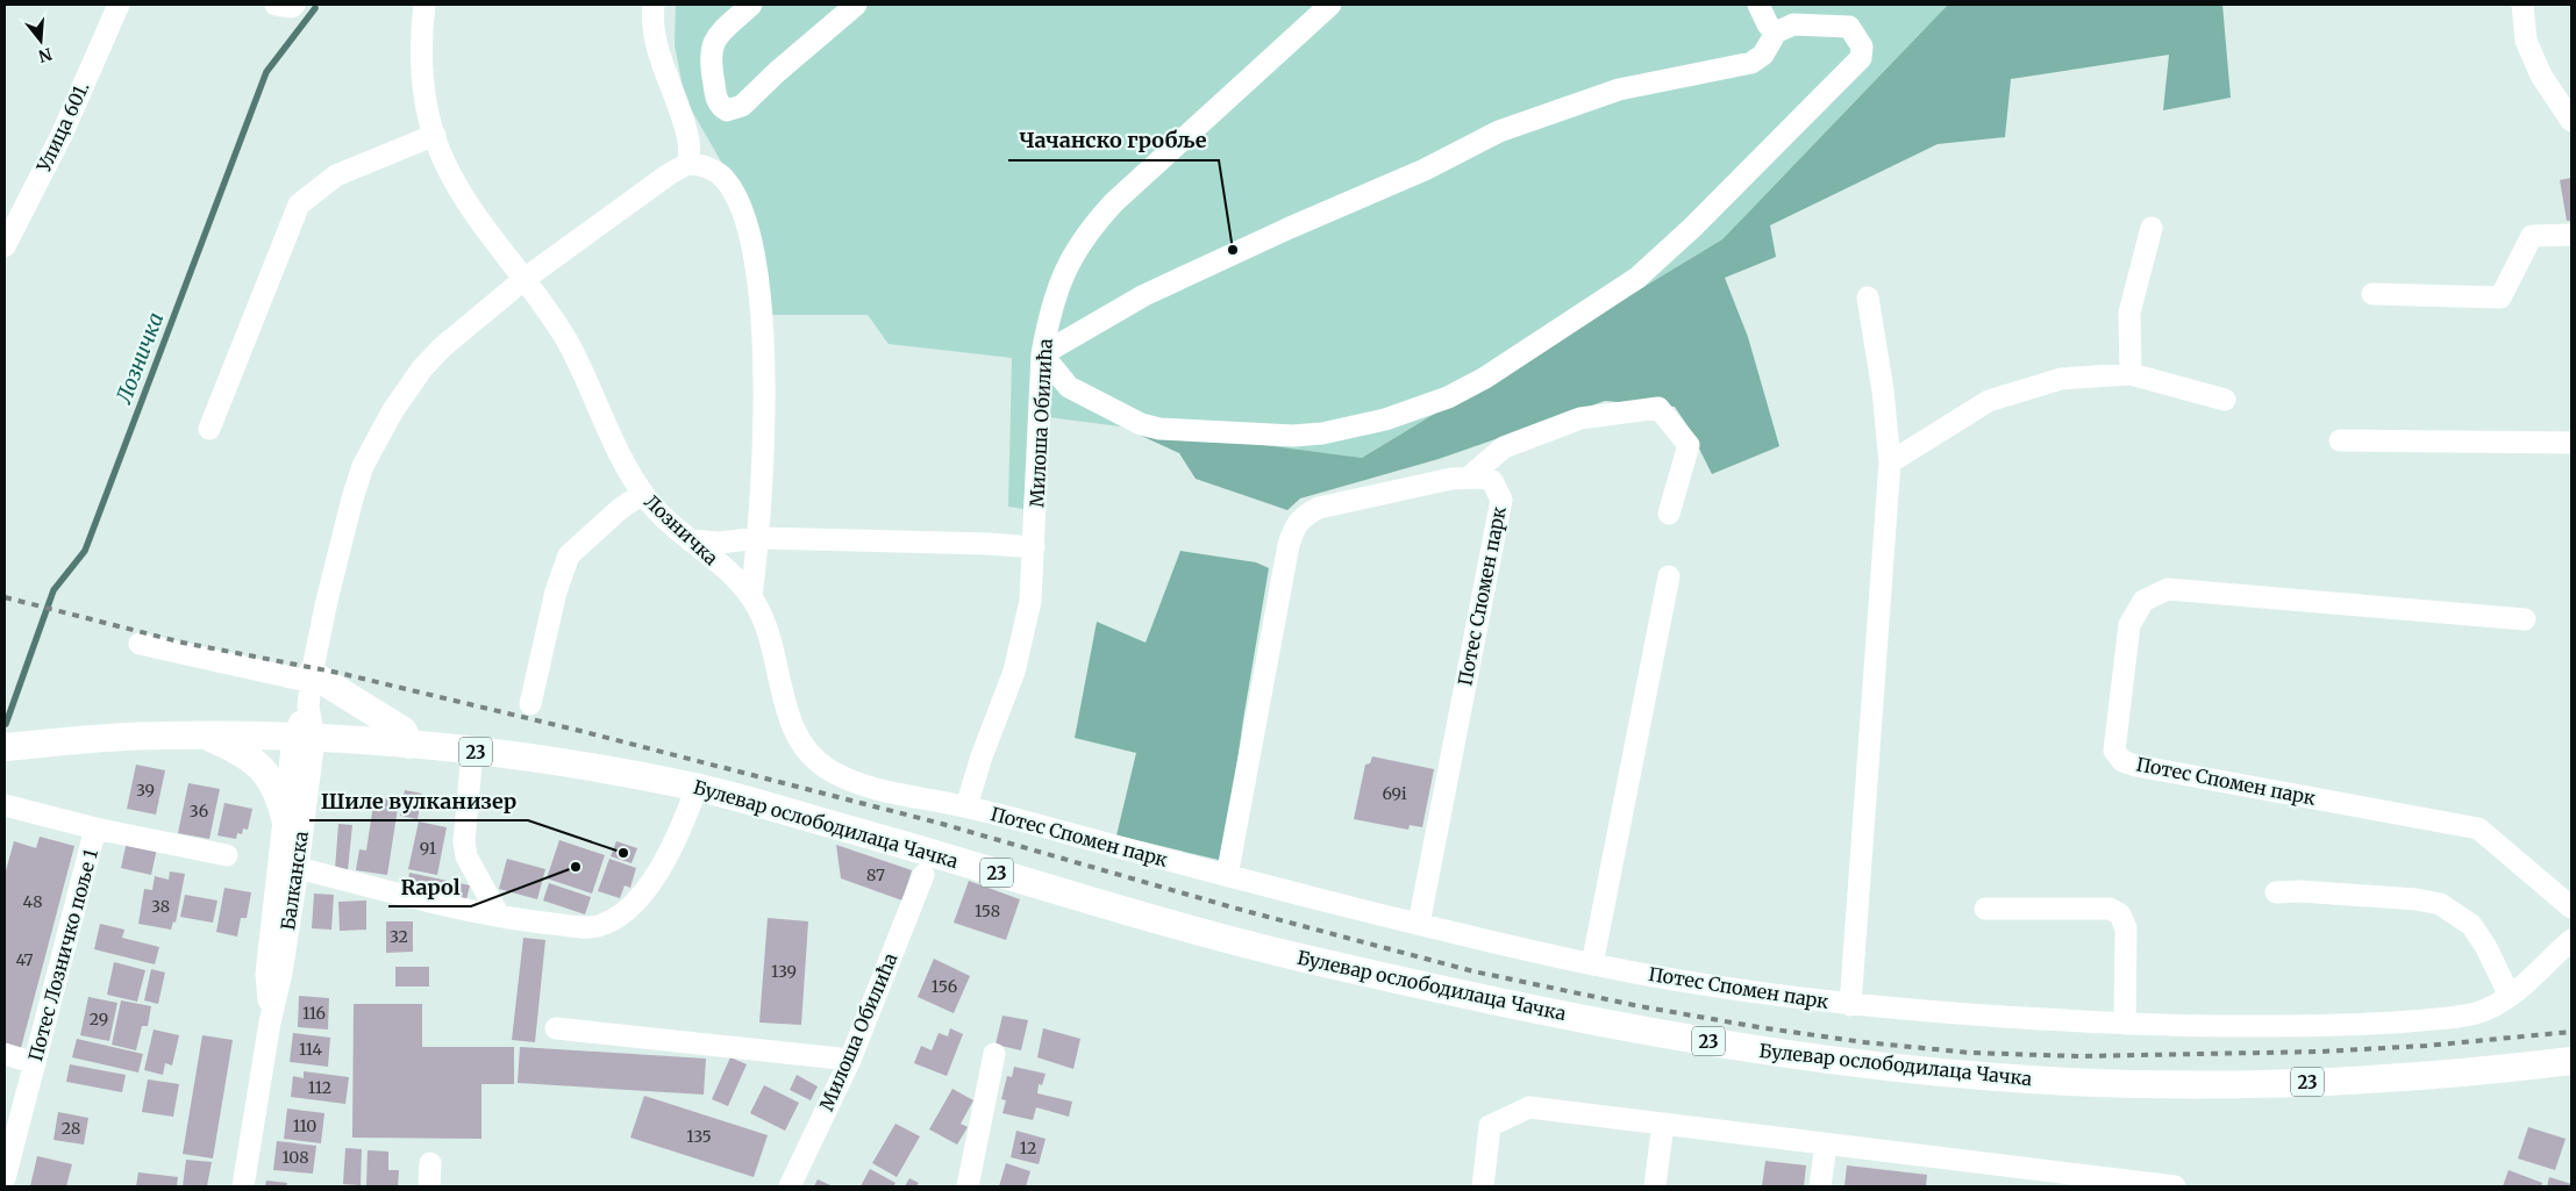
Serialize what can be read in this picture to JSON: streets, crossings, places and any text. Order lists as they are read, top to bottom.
{
  "streets": {
    "main road": ["23", "Булевар ослободилаца Чачка"],
    "street": [
      "Улица 601.",
      "Милоша Обилића",
      "Лозничка",
      "Потес Спомен парк",
      "Балканска",
      "Потес Лозничко поље 1"
    ]
  },
  "crossings": [
    ["Милоша Обилића", "Лозничка"],
    ["Милоша Обилића", "Потес Спомен парк"],
    ["Лозничка", "Потес Спомен парк"],
    ["Булевар ослободилаца Чачка", "Балканска"]
  ],
  "water": ["Лозничка"],
  "places": ["Чачанско гробље", "Шиле вулканизер", "Rapol"],
  "house_numbers": [
    "39",
    "69i",
    "36",
    "91",
    "87",
    "48",
    "38",
    "158",
    "32",
    "47",
    "139",
    "156",
    "116",
    "29",
    "114",
    "112",
    "110",
    "28",
    "135",
    "12",
    "108"
  ],
  "north": "bottom"
}
